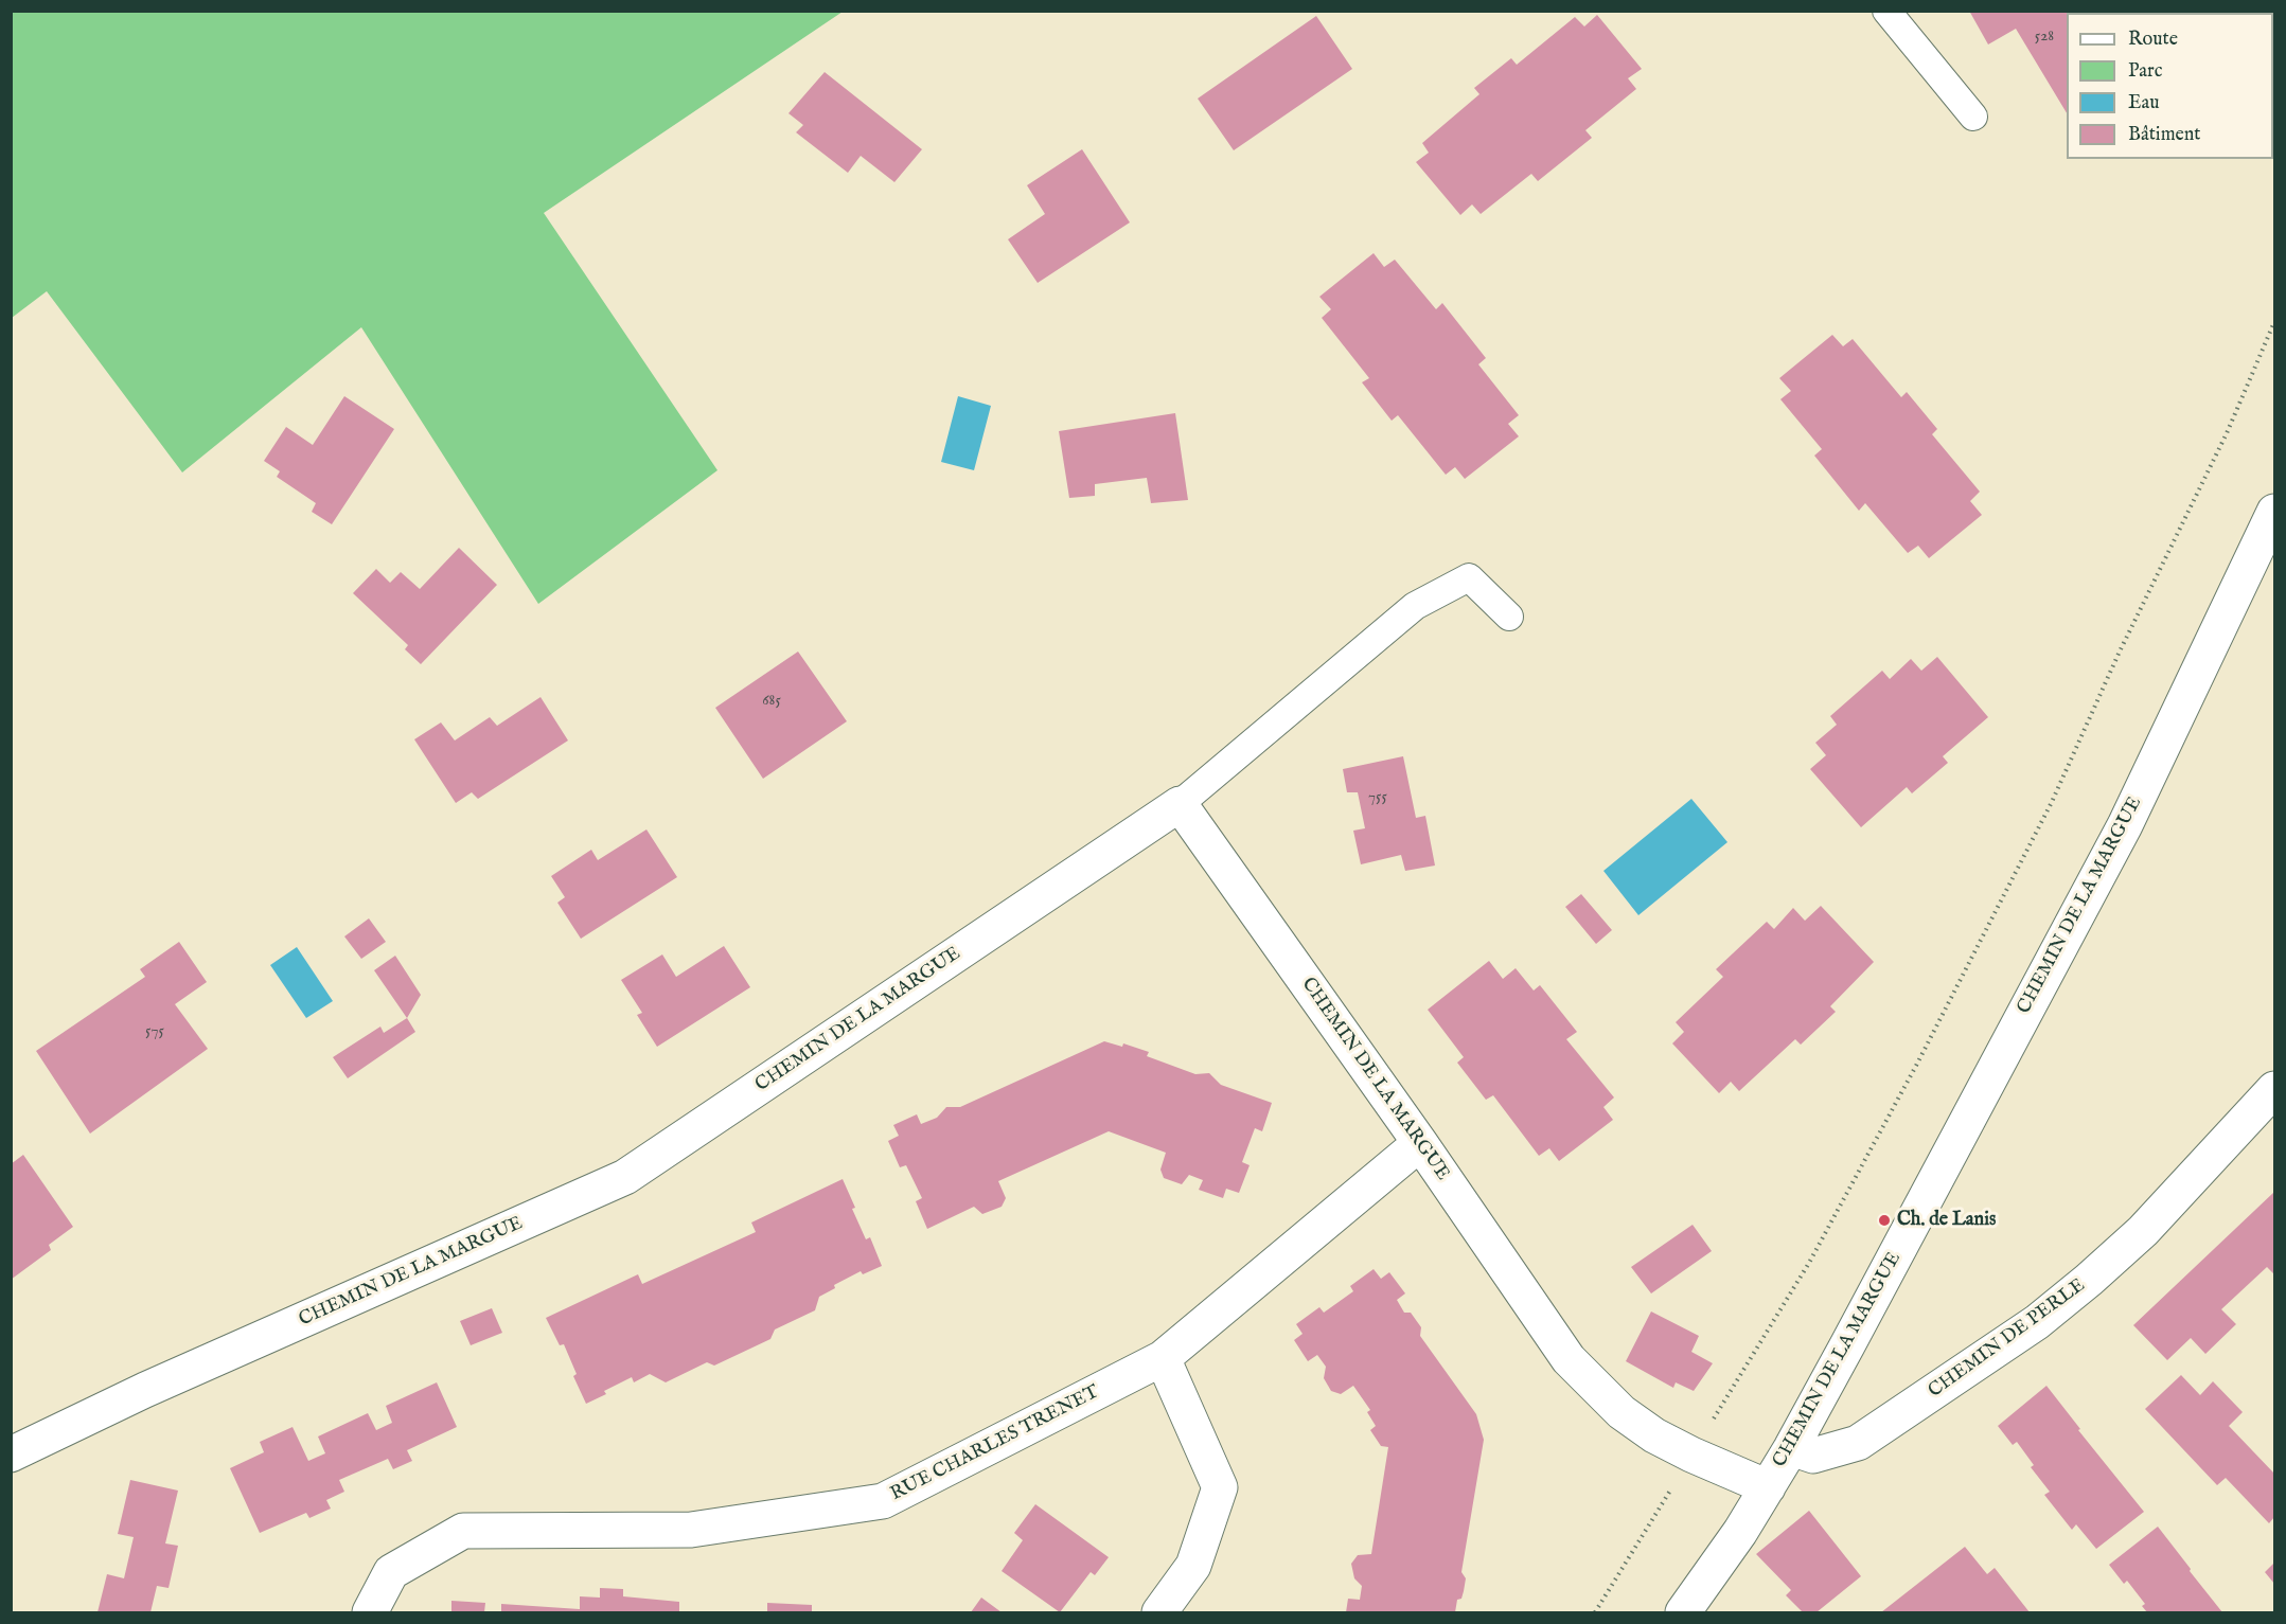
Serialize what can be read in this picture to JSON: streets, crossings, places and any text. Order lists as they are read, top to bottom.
{
  "streets": {
    "street": ["CHEMIN DE LA MARGUE", "CHEMIN DE PERLE", "RUE CHARLES TRENET"]
  },
  "crossings": [
    ["CHEMIN DE LA MARGUE", "CHEMIN DE PERLE"],
    ["CHEMIN DE LA MARGUE", "RUE CHARLES TRENET"]
  ],
  "places": ["Ch. de Lanis"],
  "house_numbers": [
    "528",
    "685",
    "755",
    "575"
  ],
  "legend": [
    "Route",
    "Parc",
    "Eau",
    "Bâtiment"
  ]
}
